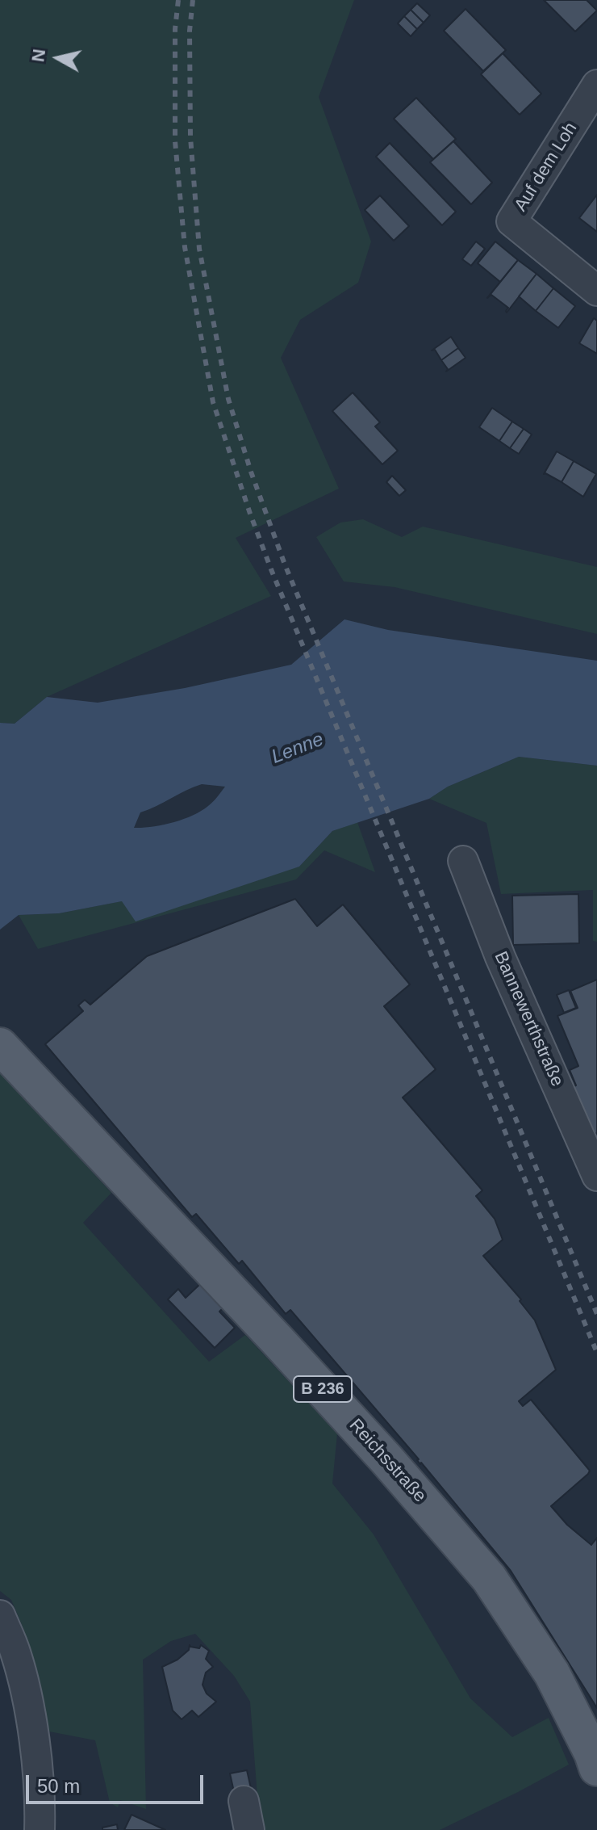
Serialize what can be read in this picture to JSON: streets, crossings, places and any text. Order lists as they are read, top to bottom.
{
  "streets": {
    "main road": ["B 236", "Reichsstraße"],
    "street": ["Auf dem Loh", "Bannewerthstraße"]
  },
  "water": ["Lenne"],
  "scale_bar": "50 m",
  "north": "left"
}
